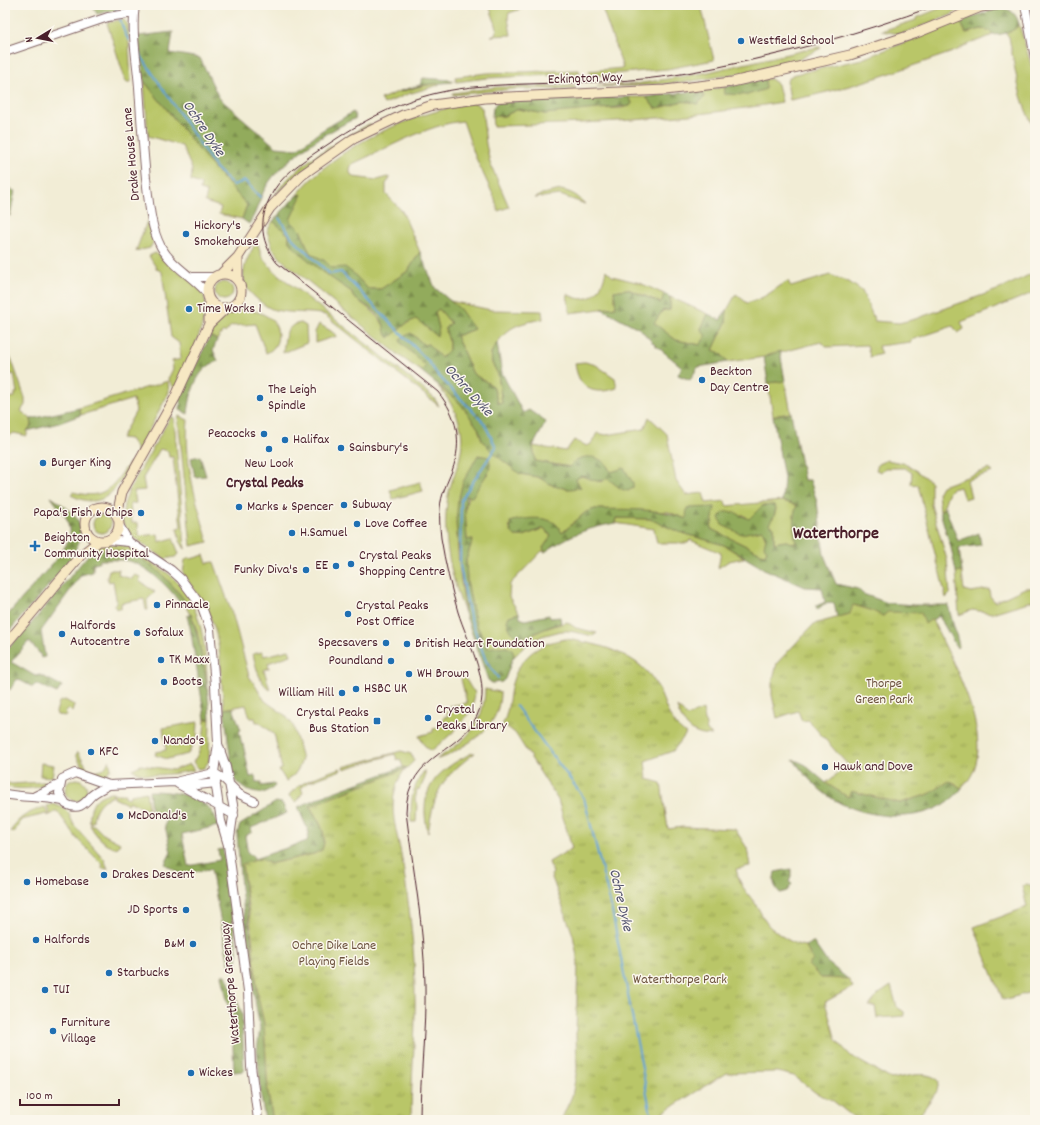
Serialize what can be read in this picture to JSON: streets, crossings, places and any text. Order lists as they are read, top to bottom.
{
  "streets": {
    "main road": ["Eckington Way"],
    "street": ["Drake House Lane", "Waterthorpe Greenway"]
  },
  "crossings": [
    ["Eckington Way", "Drake House Lane"]
  ],
  "districts": ["Crystal Peaks", "Waterthorpe"],
  "water": ["Ochre Dyke"],
  "parks": ["Thorpe Green Park", "Ochre Dike Lane Playing Fields", "Waterthorpe Park"],
  "places": {
    "other": [
      "Westfield School",
      "Hickory's Smokehouse",
      "Time Works 1",
      "Beckton Day Centre",
      "The Leigh Spindle",
      "Peacocks",
      "Halifax",
      "Sainsbury's",
      "New Look",
      "Burger King",
      "Subway",
      "Marks & Spencer",
      "Papa's Fish & Chips",
      "Love Coffee",
      "H.Samuel",
      "Crystal Peaks Shopping Centre",
      "EE",
      "Funky Diva's",
      "Pinnacle",
      "Crystal Peaks Post Office",
      "Sofalux",
      "Halfords Autocentre",
      "Specsavers",
      "British Heart Foundation",
      "TK Maxx",
      "Poundland",
      "WH Brown",
      "Boots",
      "HSBC UK",
      "William Hill",
      "Crystal Peaks Library",
      "Nando's",
      "KFC",
      "Hawk and Dove",
      "McDonald's",
      "Drakes Descent",
      "Homebase",
      "JD Sports",
      "Halfords",
      "B&M",
      "Starbucks",
      "TUI",
      "Furniture Village",
      "Wickes"
    ],
    "health": ["Beighton Community Hospital"],
    "transit": ["Crystal Peaks Bus Station"]
  },
  "scale_bar": "100 m",
  "north": "left"
}
